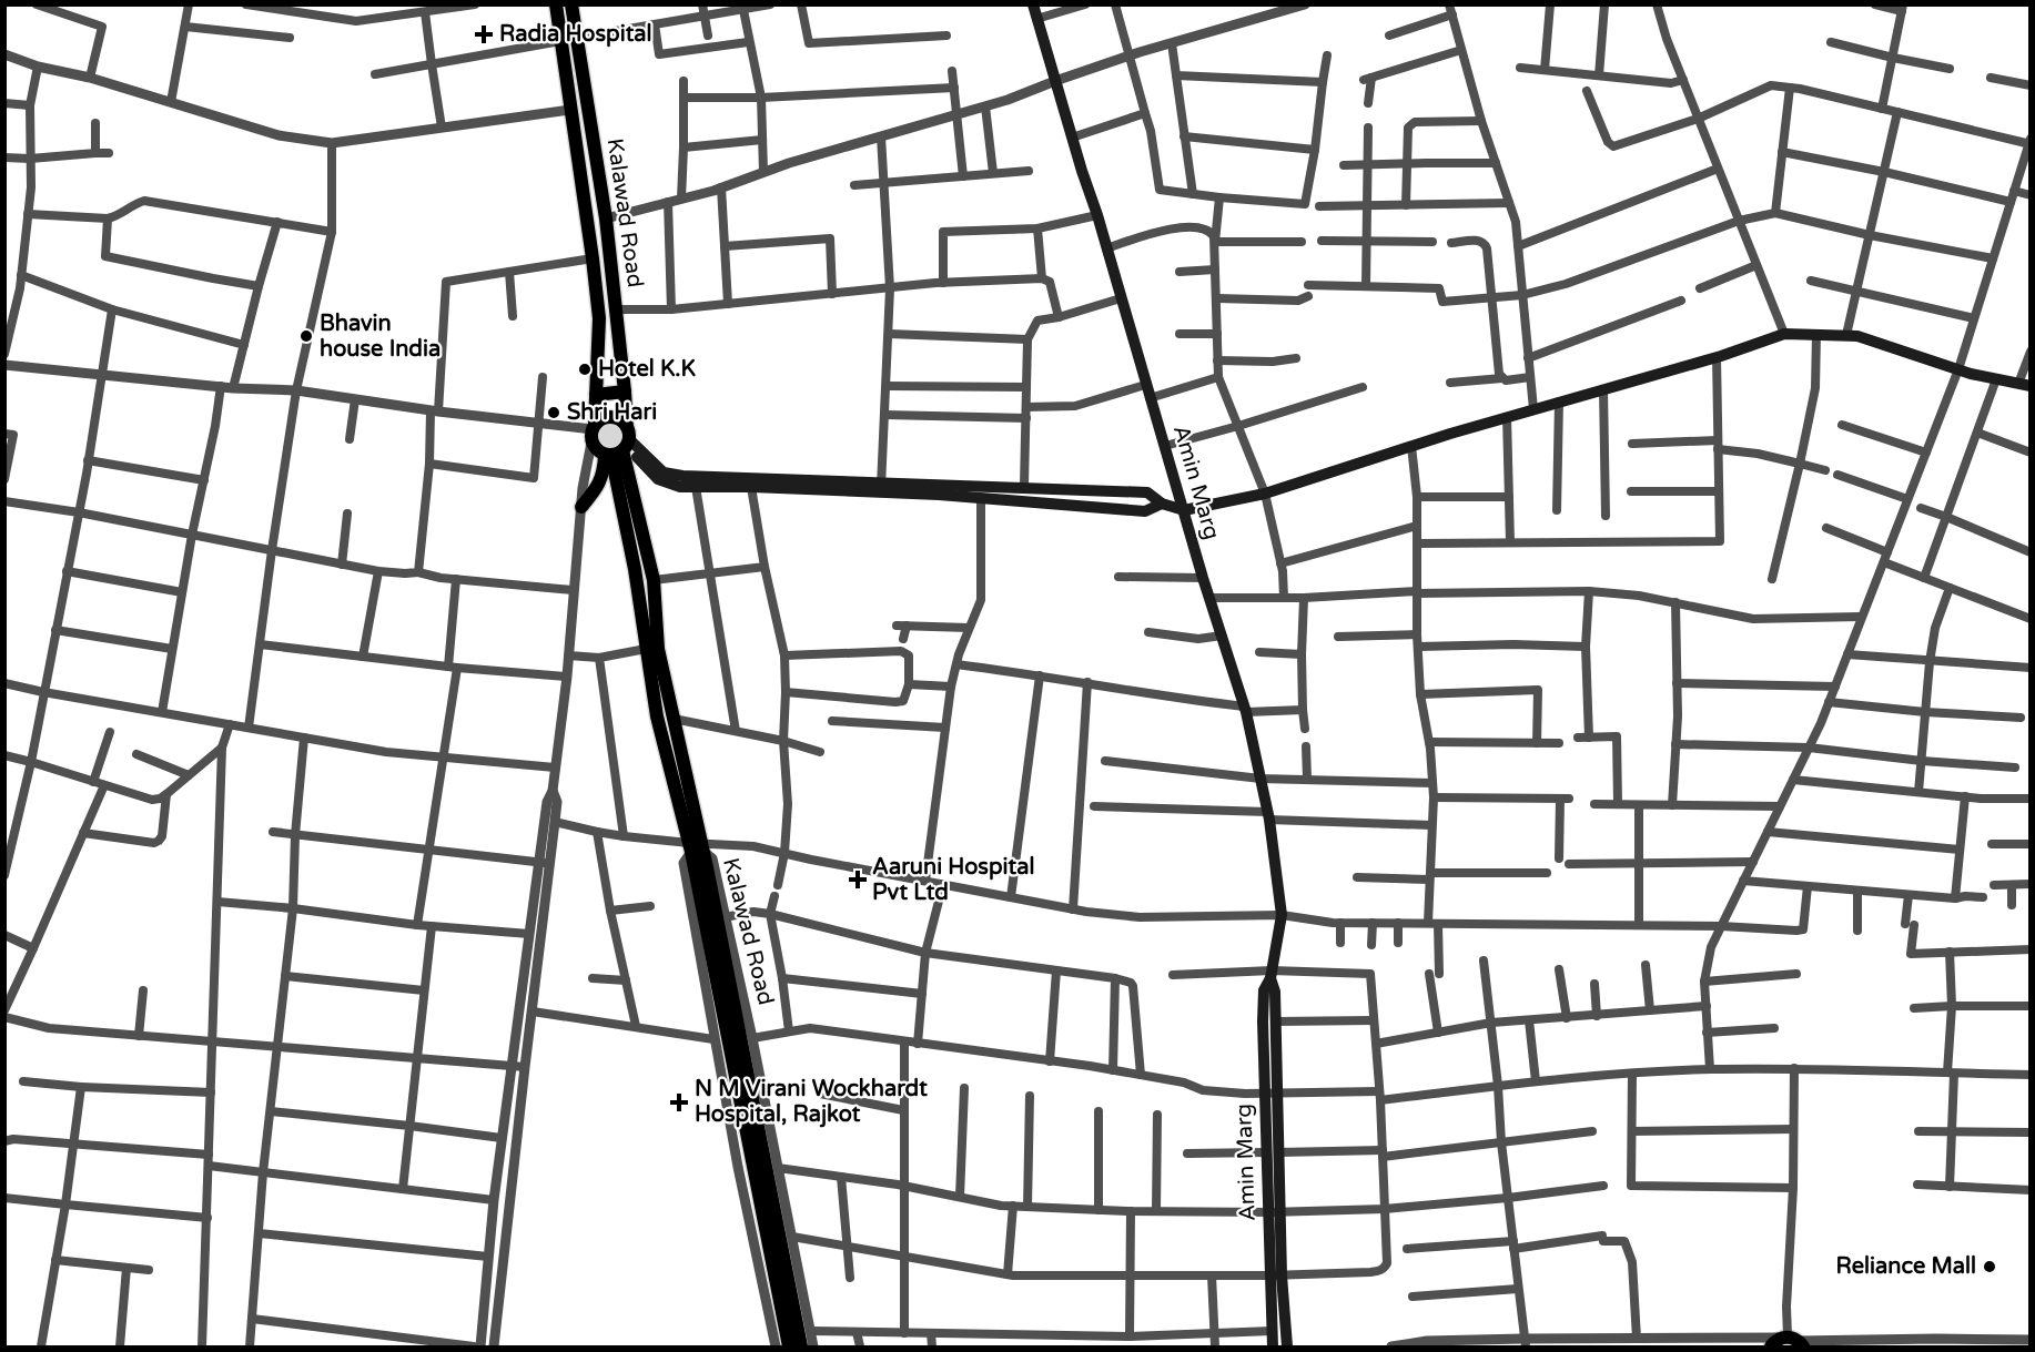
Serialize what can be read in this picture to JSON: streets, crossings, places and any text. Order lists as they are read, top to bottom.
{
  "streets": {
    "main road": ["Kalawad Road", "Amin Marg"]
  },
  "places": {
    "health": ["Radia Hospital", "Aaruni Hospital Pvt Ltd", "N M Virani Wockhardt Hospital, Rajkot"],
    "other": [
      "Bhavin house India",
      "Hotel K.K",
      "Shri Hari",
      "Reliance Mall"
    ]
  }
}
